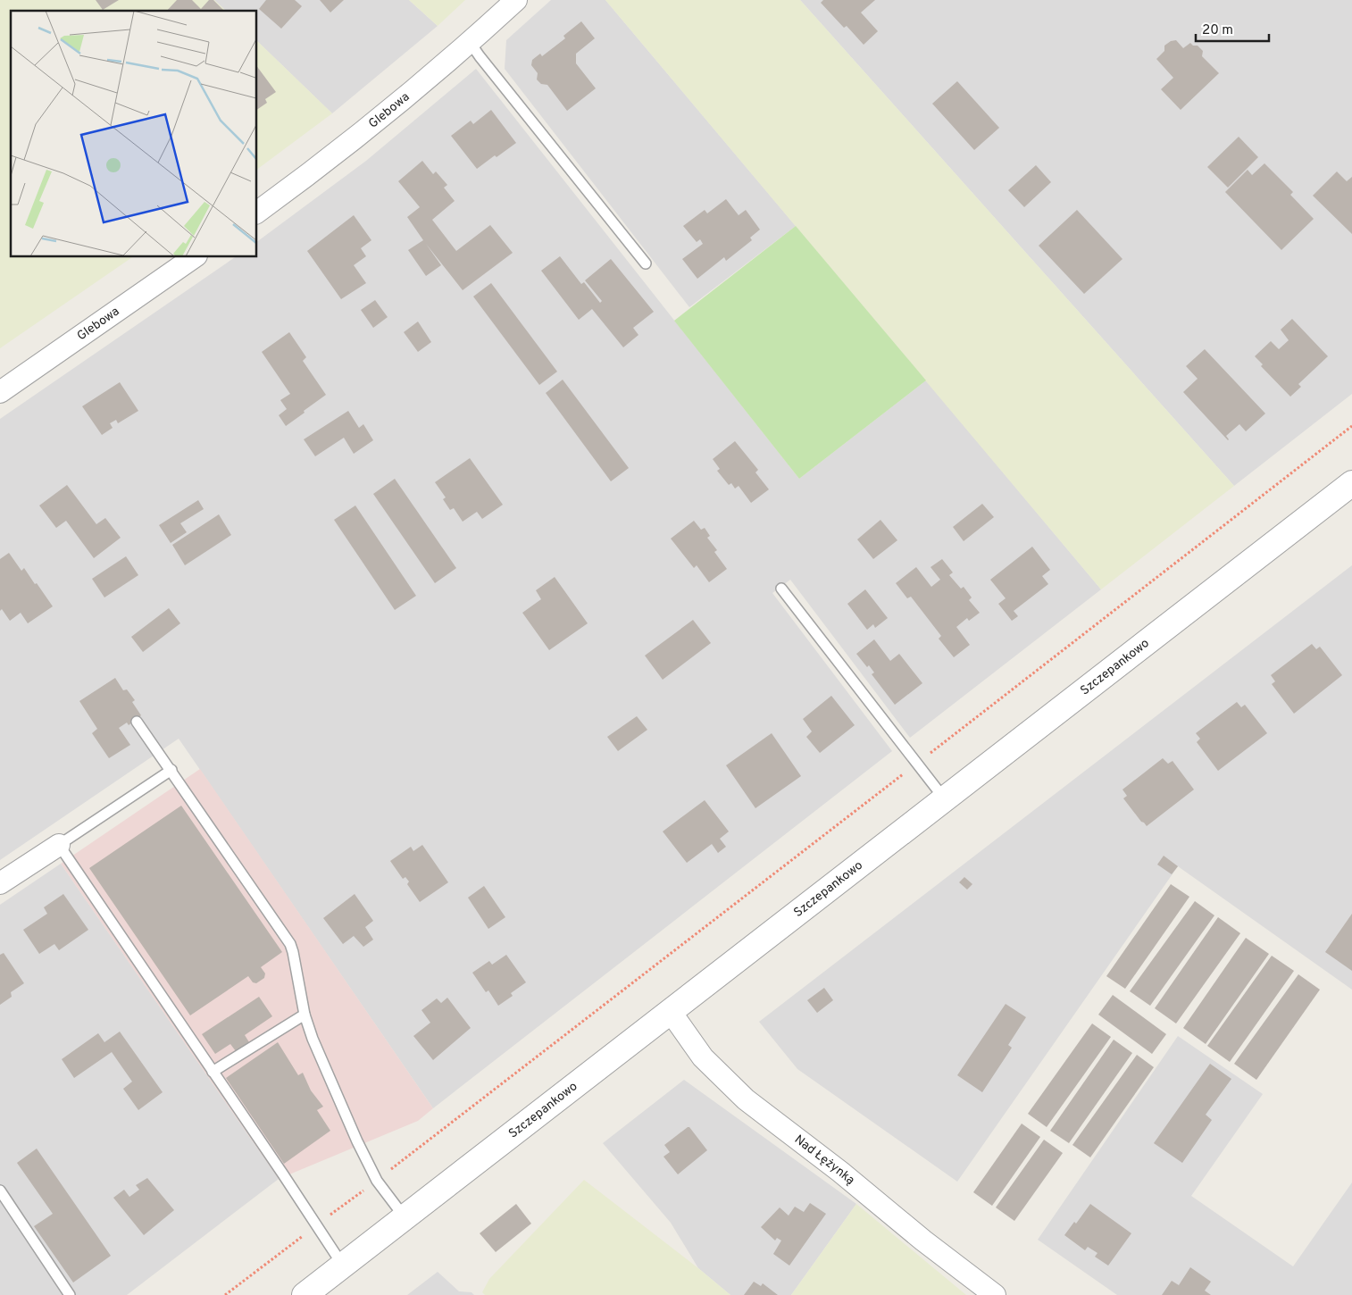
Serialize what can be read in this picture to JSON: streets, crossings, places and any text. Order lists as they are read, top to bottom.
{
  "streets": {
    "street": ["Glebowa", "Szczepankowo", "Nad Łężynką"]
  },
  "crossings": [
    ["Szczepankowo", "Nad Łężynką"]
  ],
  "scale_bar": "20 m"
}
